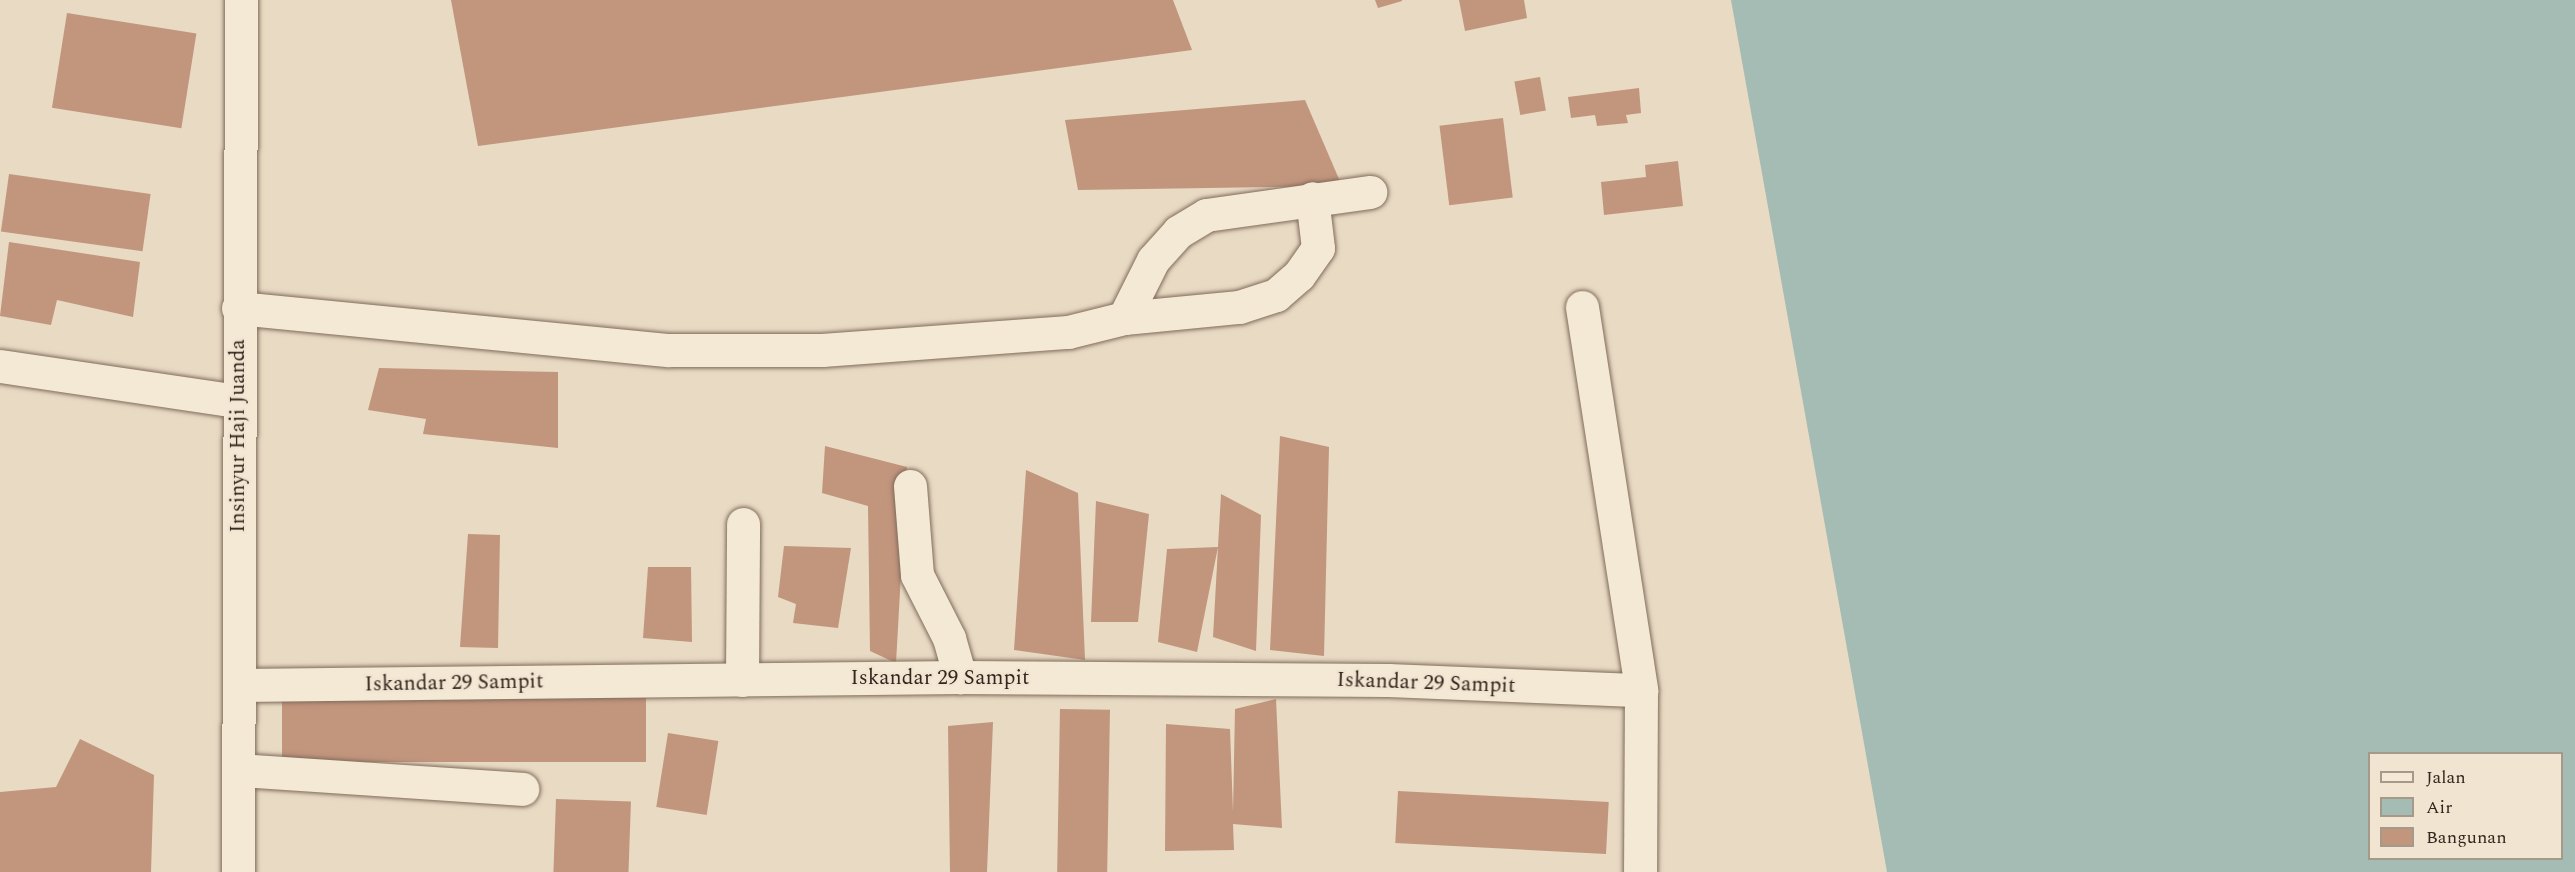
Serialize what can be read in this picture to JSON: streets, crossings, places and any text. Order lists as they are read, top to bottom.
{
  "streets": {
    "street": ["Insinyur Haji Juanda", "Iskandar 29 Sampit"]
  },
  "crossings": [
    ["Insinyur Haji Juanda", "Iskandar 29 Sampit"]
  ],
  "legend": ["Jalan", "Air", "Bangunan"]
}
